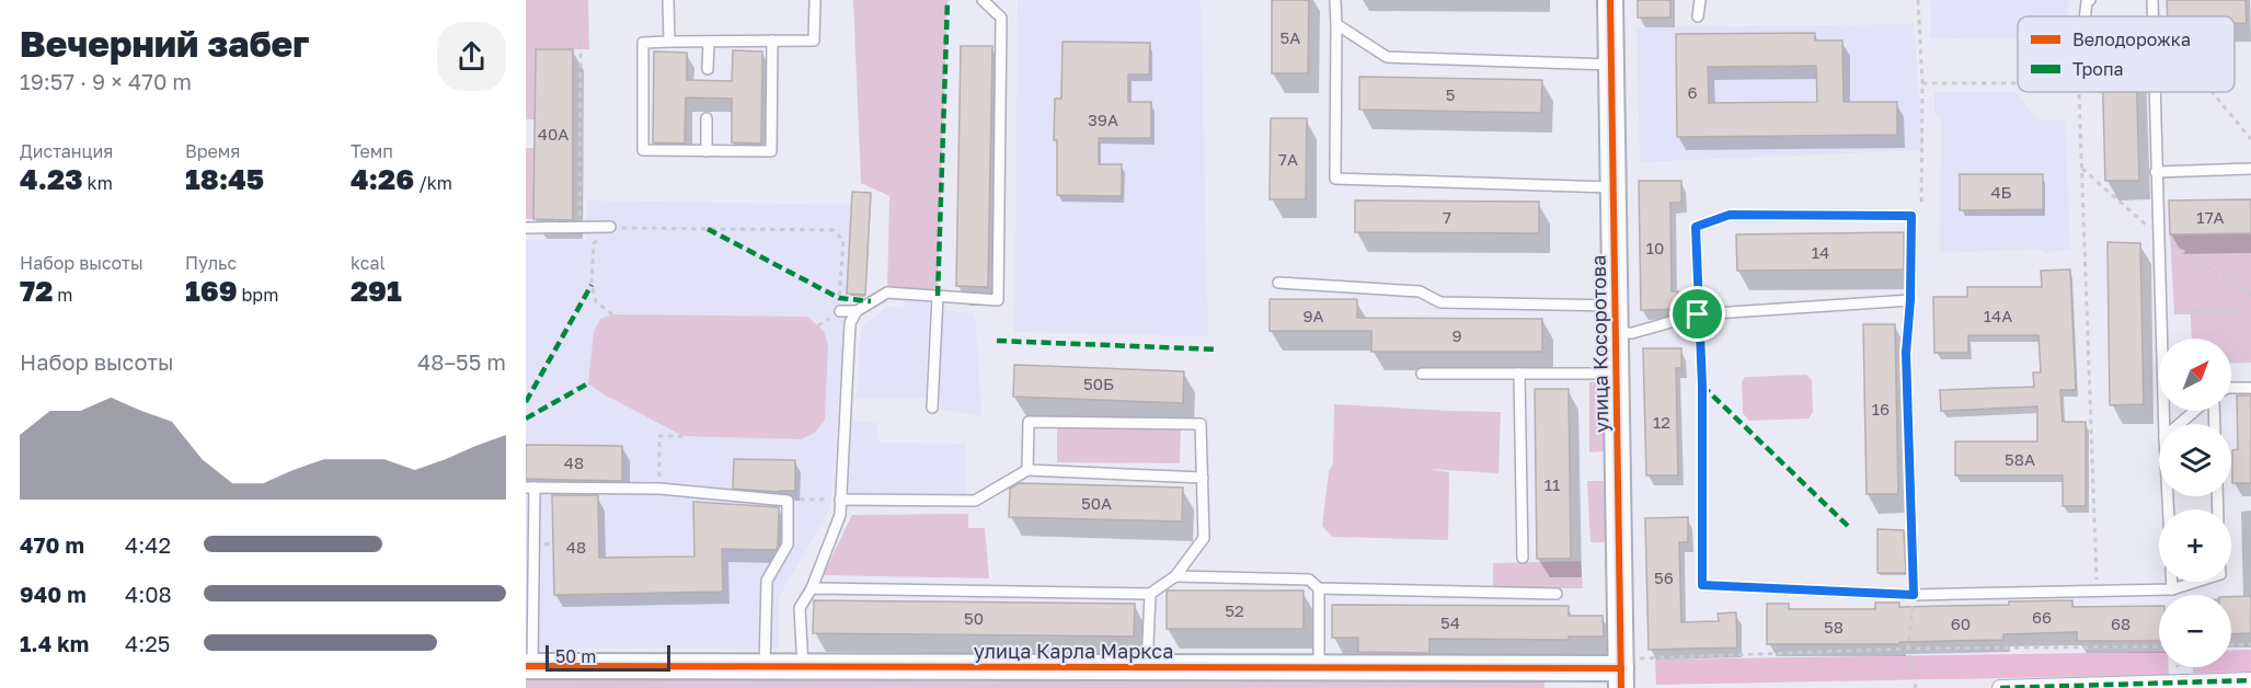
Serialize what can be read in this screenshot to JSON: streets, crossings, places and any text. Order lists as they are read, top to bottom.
{
  "streets": {
    "street": ["улица Косоротова", "улица Карла Маркса"]
  },
  "crossings": [
    ["улица Косоротова", "улица Карла Маркса"]
  ],
  "house_numbers": [
    "5А",
    "6",
    "5",
    "39А",
    "40А",
    "7А",
    "4Б",
    "7",
    "17А",
    "10",
    "14",
    "9А",
    "14А",
    "9",
    "50Б",
    "16",
    "12",
    "58А",
    "48",
    "11",
    "50А",
    "48",
    "56",
    "52",
    "66",
    "50",
    "54",
    "60",
    "68",
    "58"
  ],
  "legend": ["Велодорожка", "Тропа"],
  "scale_bar": "50 m",
  "north": "top right",
  "page": {
    "heading": ["Вечерний забег", "19:57 · 9 × 470 m"],
    "stats": [
      ["Дистанция", "4.23 km"],
      ["Время", "18:45"],
      ["Темп", "4:26 /km"],
      ["Набор высоты", "72 m"],
      ["Пульс", "169 bpm"],
      ["kcal", "291"]
    ],
    "chart": ["Набор высоты", "48–55 m"],
    "map_buttons": ["+", "−"],
    "list": [
      {
        "name": "470 m",
        "note": "4:42"
      },
      {
        "name": "940 m",
        "note": "4:08"
      },
      {
        "name": "1.4 km",
        "note": "4:25"
      }
    ],
    "scale": "50 m"
  }
}
